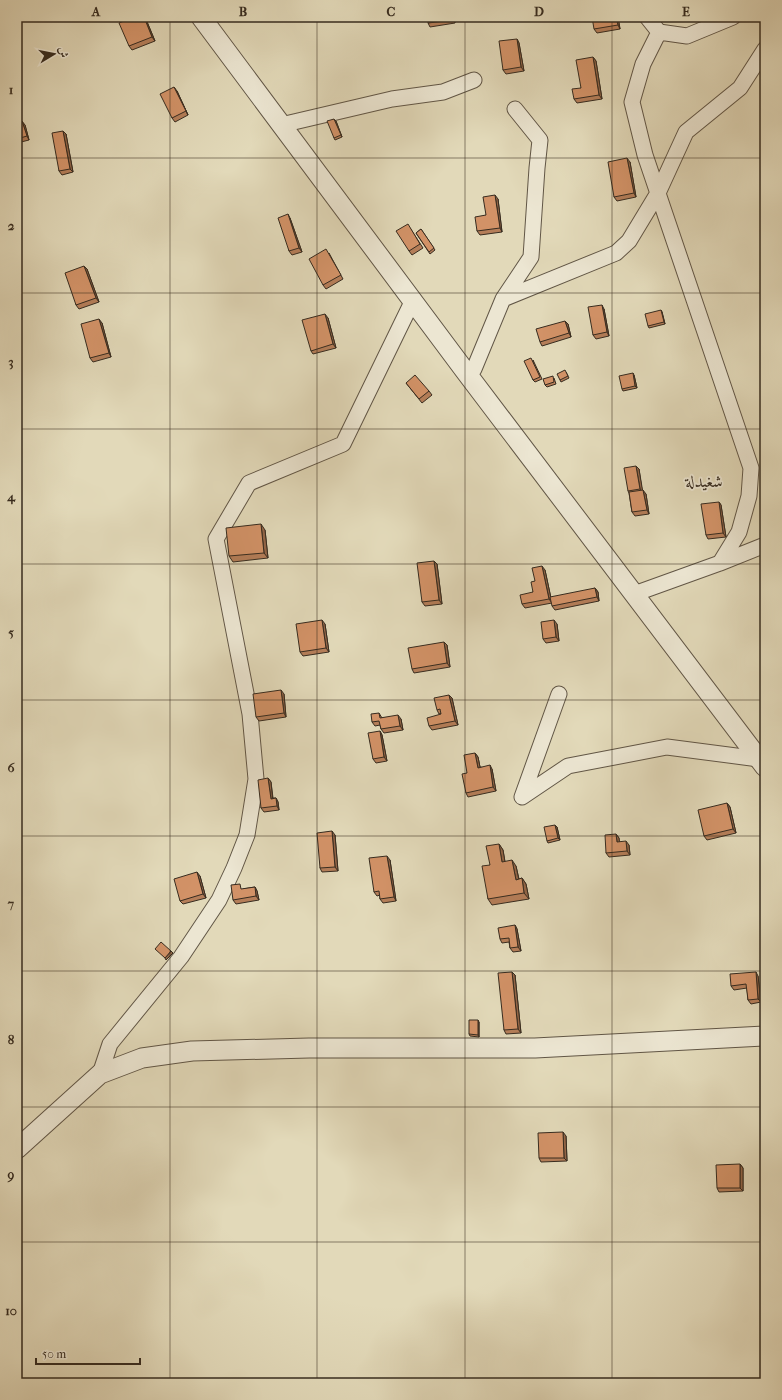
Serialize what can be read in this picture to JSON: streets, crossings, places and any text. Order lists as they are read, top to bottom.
{
  "districts": ["شغيدلة"],
  "scale_bar": "50 m",
  "north": "right",
  "grid": {
    "columns": [
      "A",
      "B",
      "C",
      "D",
      "E"
    ],
    "rows": [
      "1",
      "2",
      "3",
      "4",
      "5",
      "6",
      "7",
      "8",
      "9",
      "10"
    ]
  }
}
